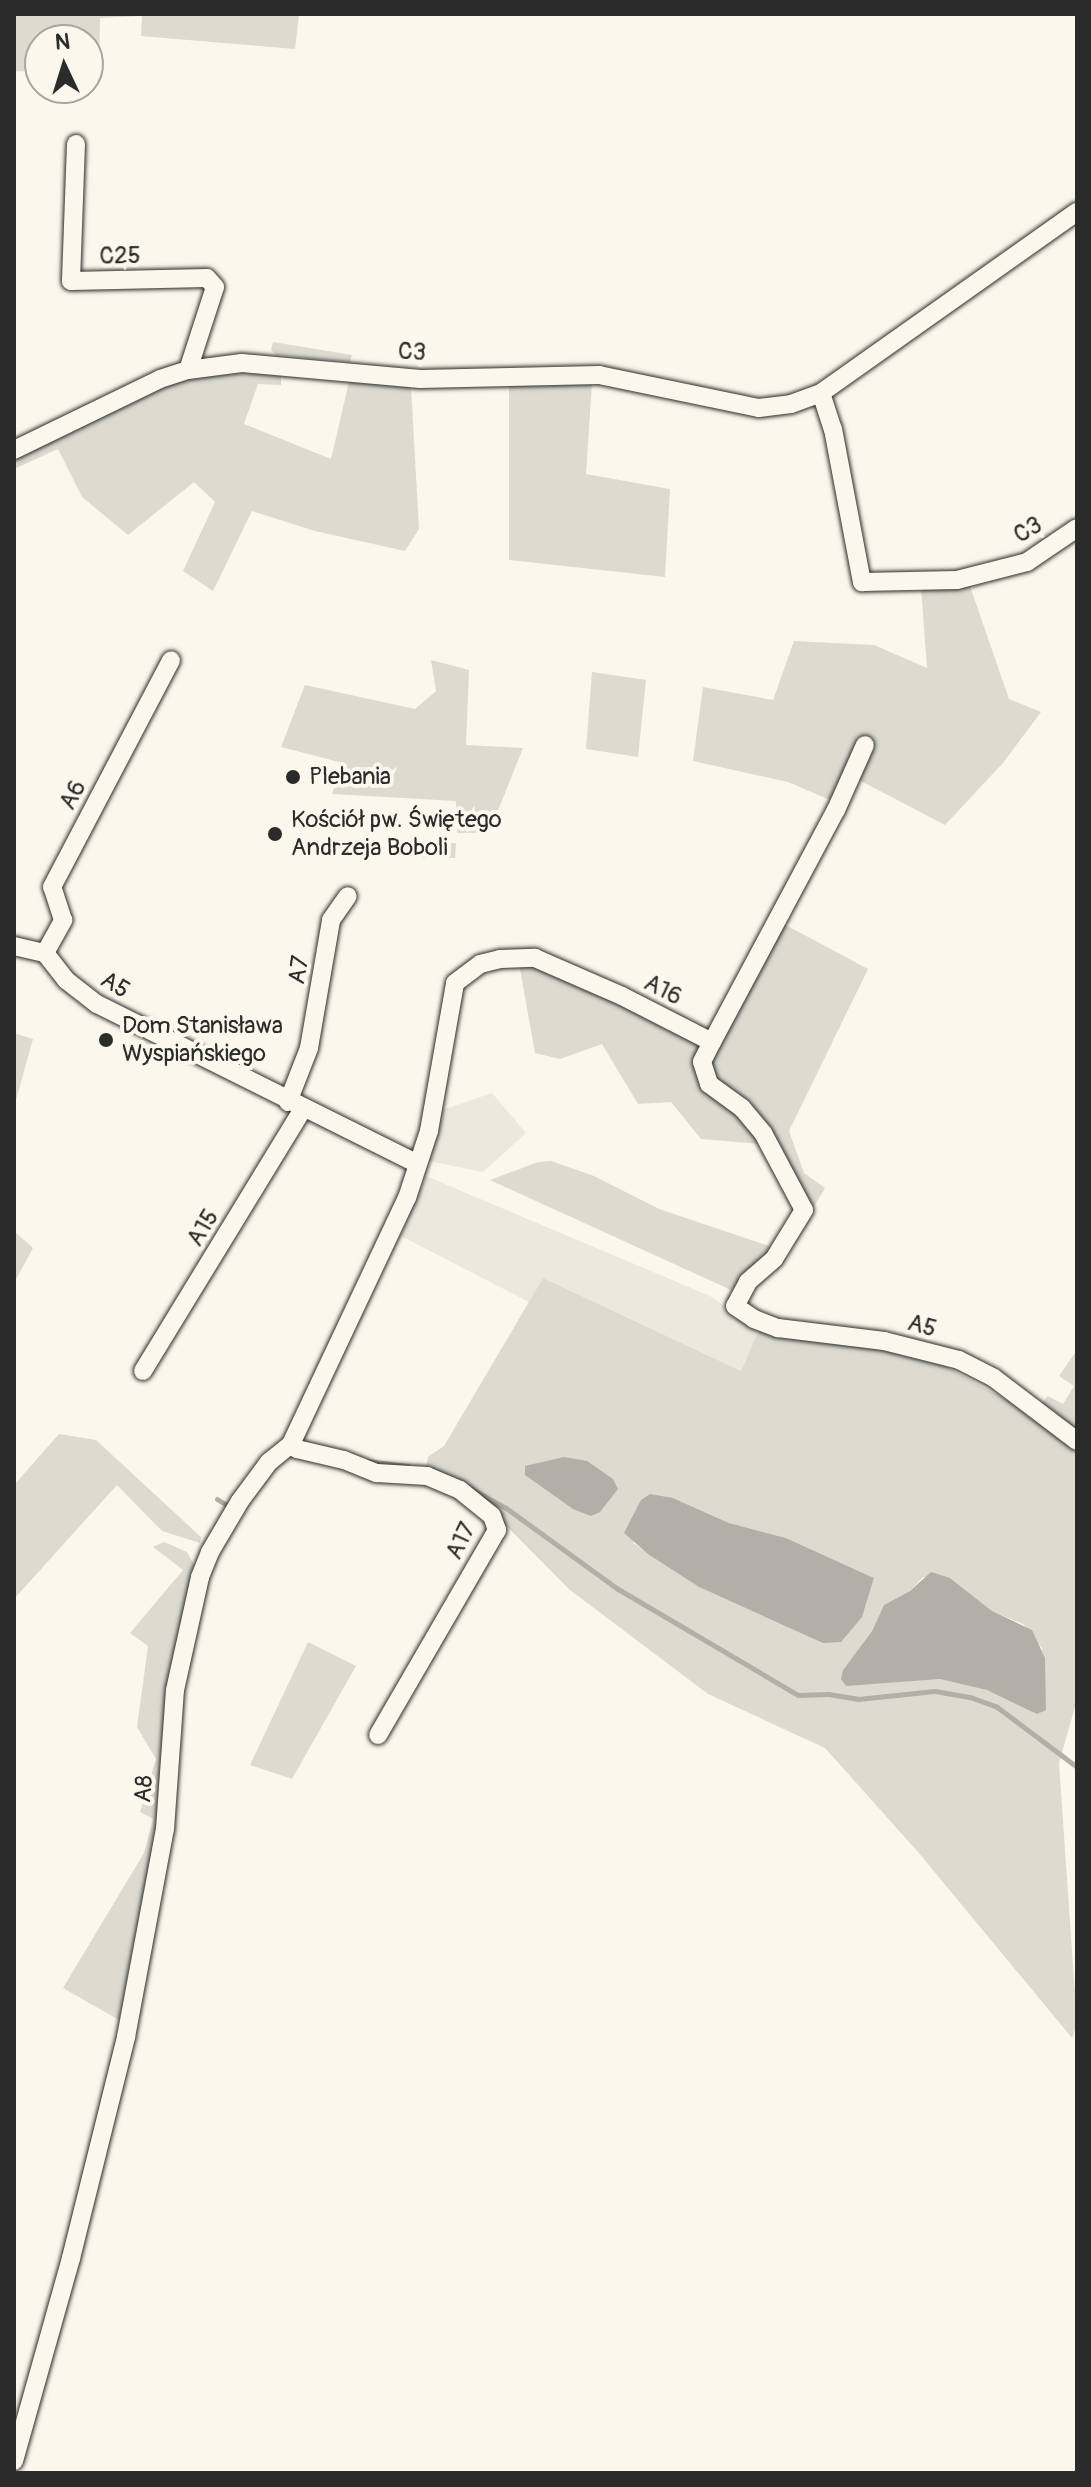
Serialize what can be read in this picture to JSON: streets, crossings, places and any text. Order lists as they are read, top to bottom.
{
  "streets": {
    "street": [
      "C25",
      "C3",
      "A6",
      "A7",
      "A5",
      "A16",
      "A15",
      "A17",
      "A8"
    ]
  },
  "crossings": [
    ["C25", "C3"],
    ["A6", "A5"],
    ["A7", "A5"],
    ["A7", "A15"],
    ["A5", "A16"],
    ["A5", "A15"],
    ["A5", "A8"],
    ["A16", "A8"],
    ["A17", "A8"]
  ],
  "places": ["Plebania", "Kościół pw. Świętego Andrzeja Boboli", "Dom Stanisława Wyspiańskiego"],
  "north": "top"
}
